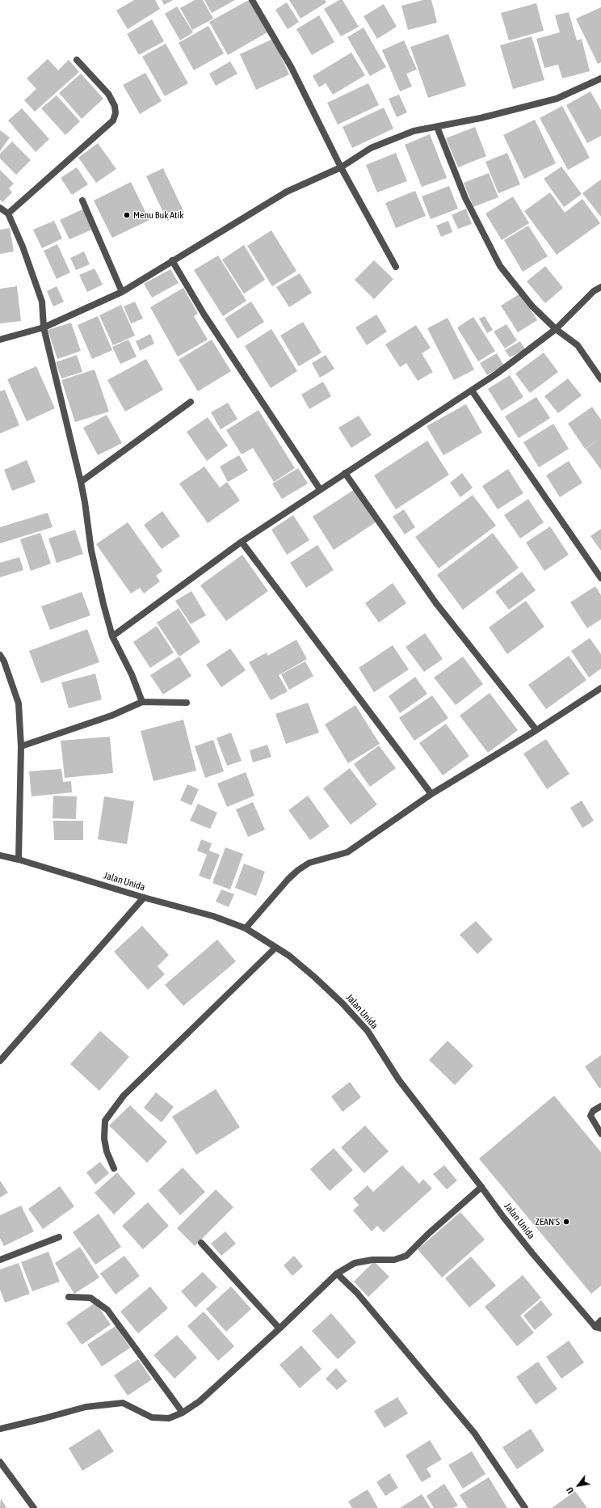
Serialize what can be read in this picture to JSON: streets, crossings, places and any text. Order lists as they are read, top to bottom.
{
  "streets": {
    "street": ["Jalan Unida"]
  },
  "places": ["Menu Buk Atik", "ZEAN'S"],
  "north": "bottom left"
}
